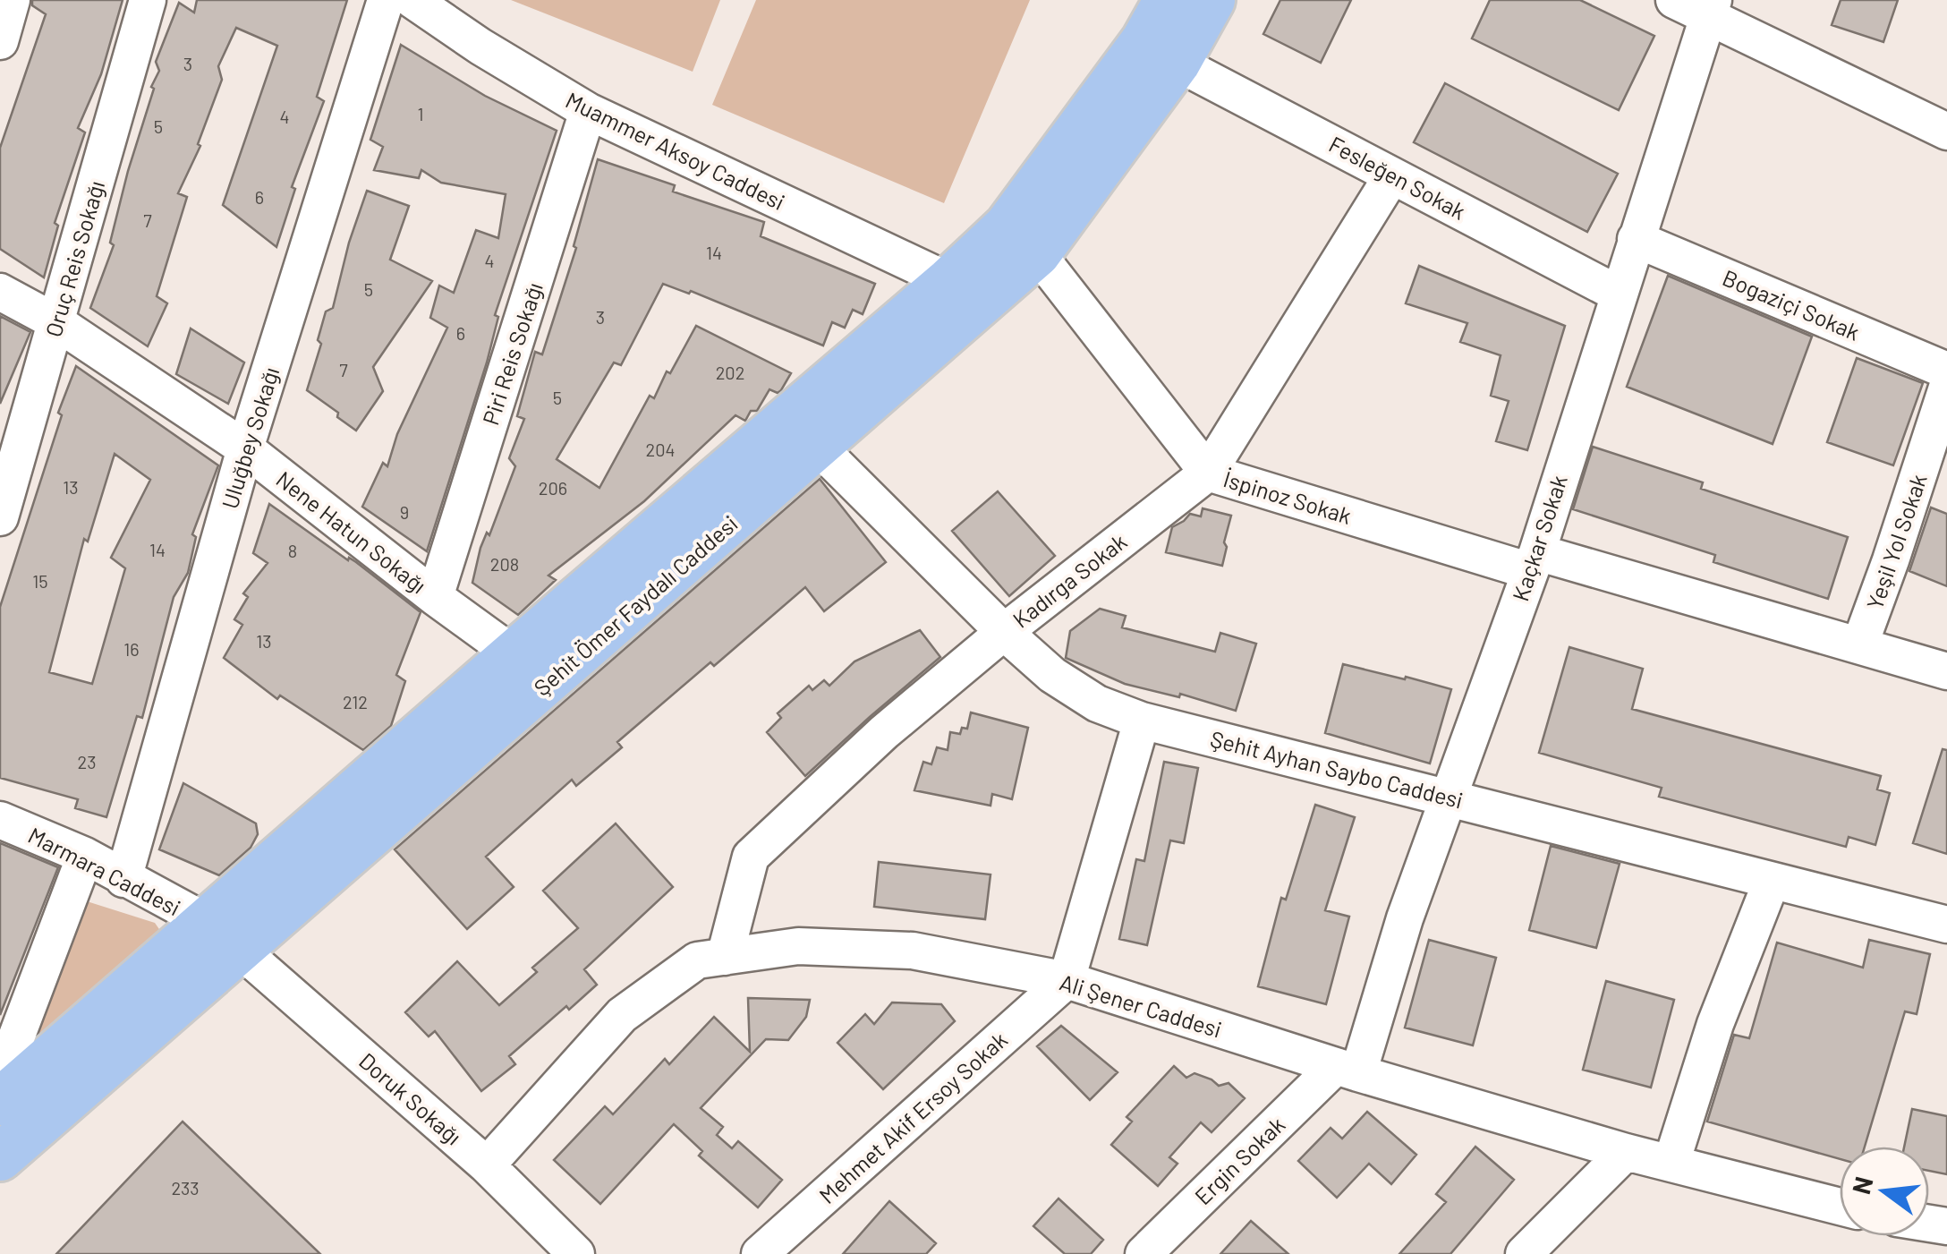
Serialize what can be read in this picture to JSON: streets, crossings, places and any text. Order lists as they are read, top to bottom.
{
  "streets": {
    "main road": ["Şehit Ömer Faydalı Caddesi"],
    "street": [
      "Muammer Aksoy Caddesi",
      "Fesleğen Sokak",
      "Oruç Reis Sokağı",
      "Bogaziçi Sokak",
      "Piri Reis Sokağı",
      "Uluğbey Sokağı",
      "İspinoz Sokak",
      "Nene Hatun Sokağı",
      "Kaçkar Sokak",
      "Yeşil Yol Sokak",
      "Kadırga Sokak",
      "Şehit Ayhan Saybo Caddesi",
      "Marmara Caddesi",
      "Ali Şener Caddesi",
      "Doruk Sokağı",
      "Mehmet Akif Ersoy Sokak",
      "Ergin Sokak"
    ]
  },
  "crossings": [
    ["Muammer Aksoy Caddesi", "Piri Reis Sokağı"],
    ["Muammer Aksoy Caddesi", "Şehit Ömer Faydalı Caddesi"],
    ["Fesleğen Sokak", "Kaçkar Sokak"],
    ["Fesleğen Sokak", "Kadırga Sokak"],
    ["Fesleğen Sokak", "Şehit Ömer Faydalı Caddesi"],
    ["Oruç Reis Sokağı", "Nene Hatun Sokağı"],
    ["Bogaziçi Sokak", "Kaçkar Sokak"],
    ["Bogaziçi Sokak", "Yeşil Yol Sokak"],
    ["Piri Reis Sokağı", "Nene Hatun Sokağı"],
    ["Uluğbey Sokağı", "Nene Hatun Sokağı"],
    ["Uluğbey Sokağı", "Marmara Caddesi"],
    ["İspinoz Sokak", "Kaçkar Sokak"],
    ["İspinoz Sokak", "Yeşil Yol Sokak"],
    ["İspinoz Sokak", "Kadırga Sokak"],
    ["İspinoz Sokak", "Şehit Ömer Faydalı Caddesi"],
    ["Nene Hatun Sokağı", "Şehit Ömer Faydalı Caddesi"],
    ["Kaçkar Sokak", "Şehit Ayhan Saybo Caddesi"],
    ["Kaçkar Sokak", "Ali Şener Caddesi"],
    ["Kaçkar Sokak", "Ergin Sokak"],
    ["Kadırga Sokak", "Şehit Ayhan Saybo Caddesi"],
    ["Kadırga Sokak", "Ali Şener Caddesi"],
    ["Şehit Ömer Faydalı Caddesi", "Şehit Ayhan Saybo Caddesi"],
    ["Şehit Ömer Faydalı Caddesi", "Marmara Caddesi"],
    ["Şehit Ömer Faydalı Caddesi", "Doruk Sokağı"],
    ["Marmara Caddesi", "Doruk Sokağı"],
    ["Ali Şener Caddesi", "Doruk Sokağı"],
    ["Ali Şener Caddesi", "Mehmet Akif Ersoy Sokak"],
    ["Ali Şener Caddesi", "Ergin Sokak"]
  ],
  "house_numbers": [
    "3",
    "1",
    "4",
    "5",
    "6",
    "7",
    "14",
    "4",
    "5",
    "3",
    "6",
    "7",
    "202",
    "5",
    "204",
    "13",
    "206",
    "9",
    "14",
    "8",
    "208",
    "15",
    "13",
    "16",
    "212",
    "23",
    "233"
  ],
  "north": "left"
}
